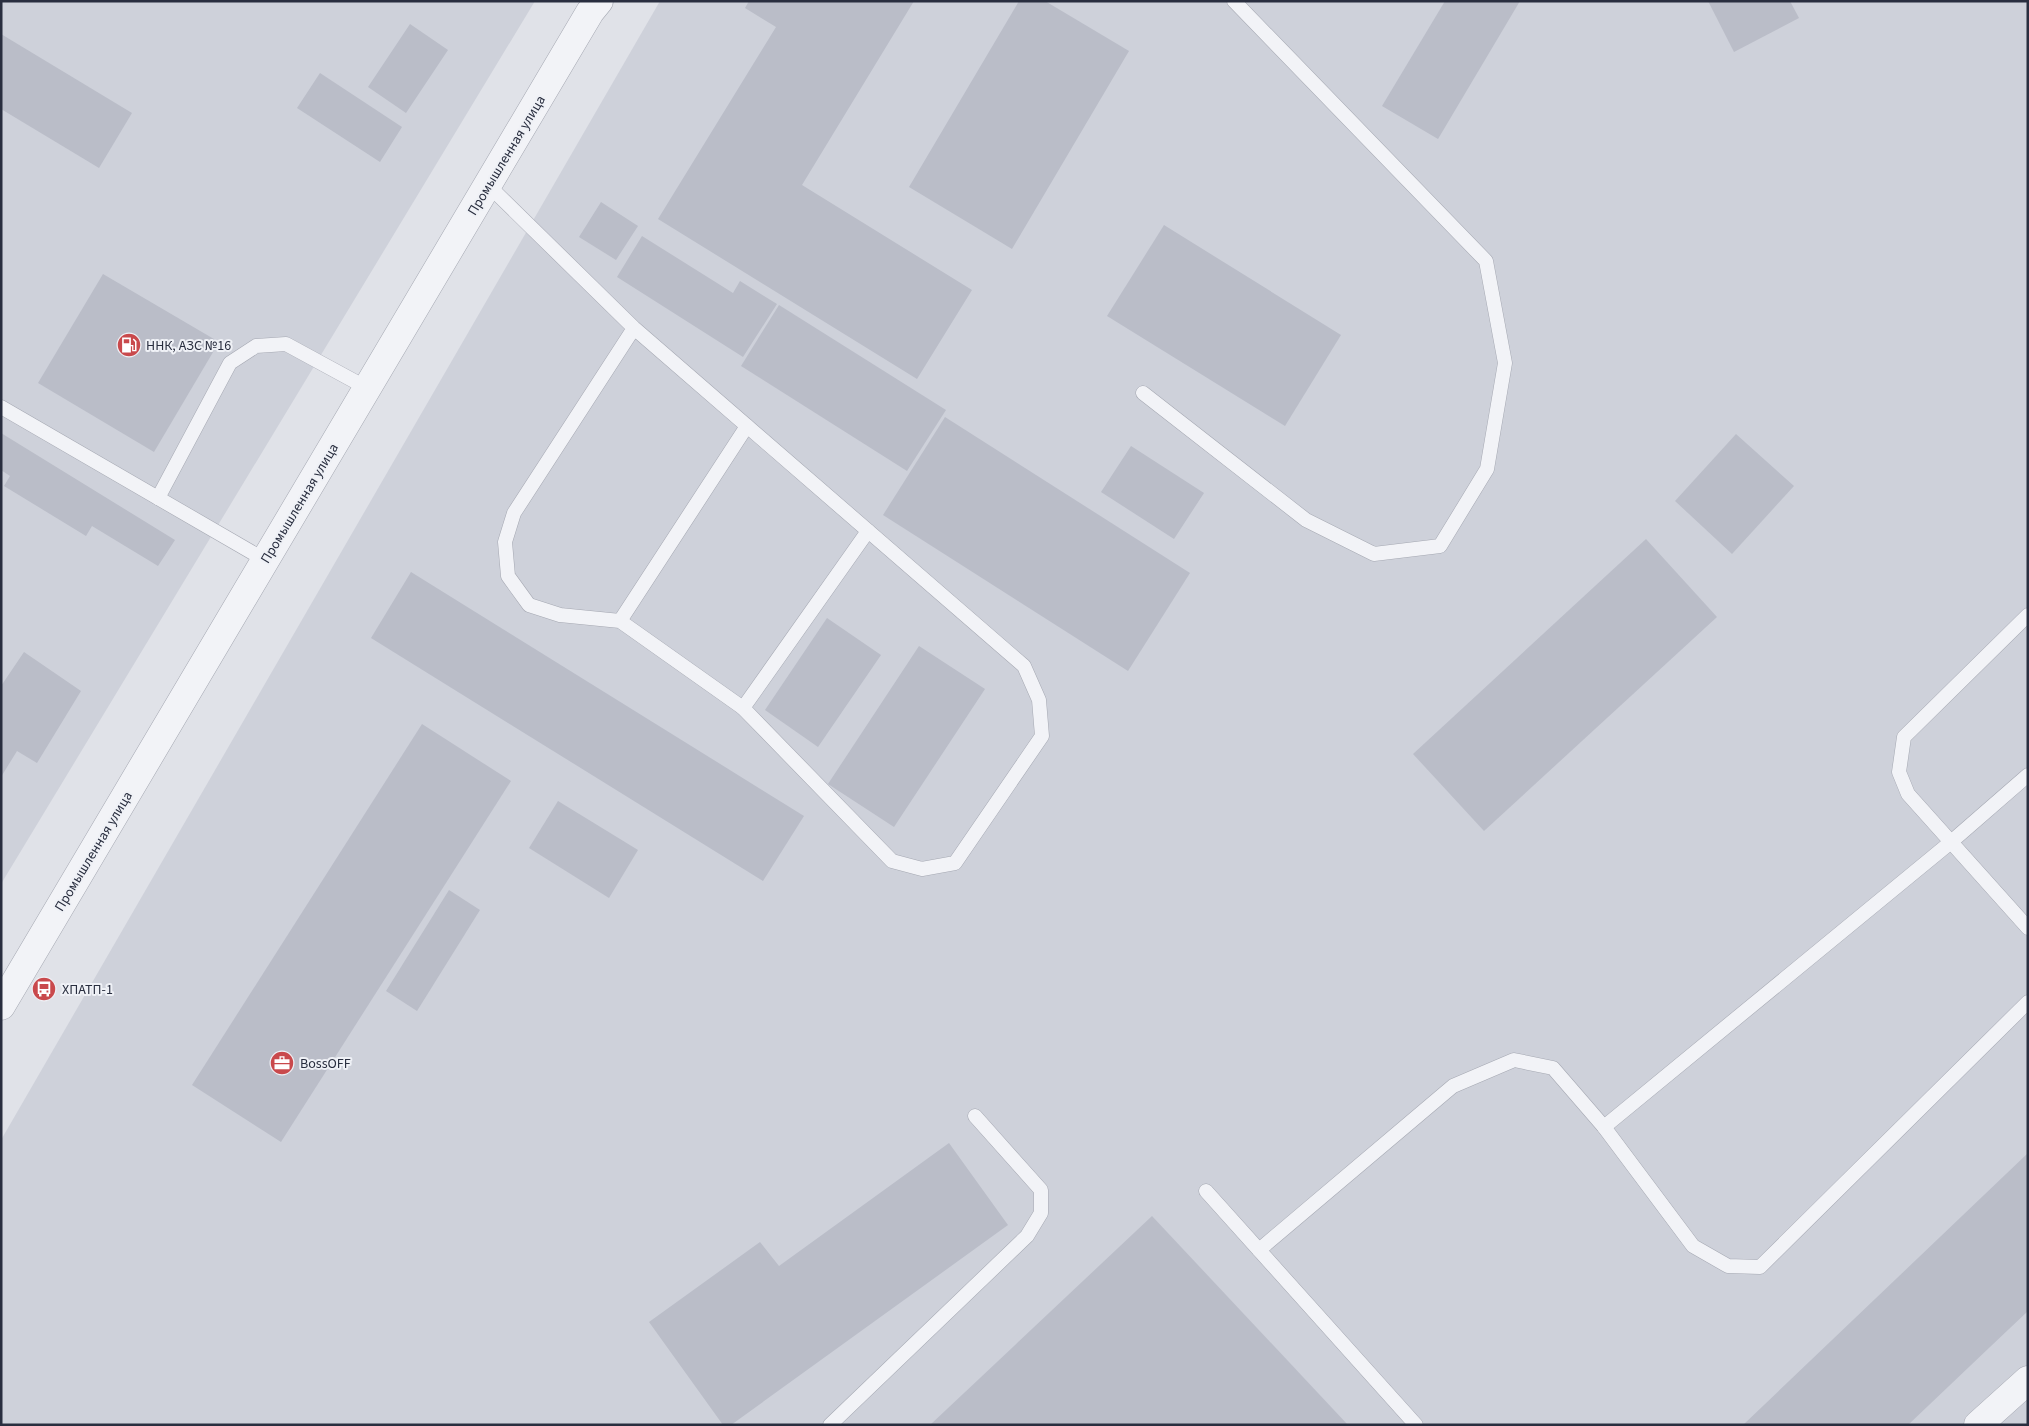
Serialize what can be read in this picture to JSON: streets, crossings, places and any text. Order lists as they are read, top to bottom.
{
  "streets": {
    "street": ["Промышленная улица"]
  },
  "places": {
    "fuel station": ["ННК, АЗС №16"],
    "bus stop": ["ХПАТП-1"],
    "office": ["BossOFF"]
  }
}
